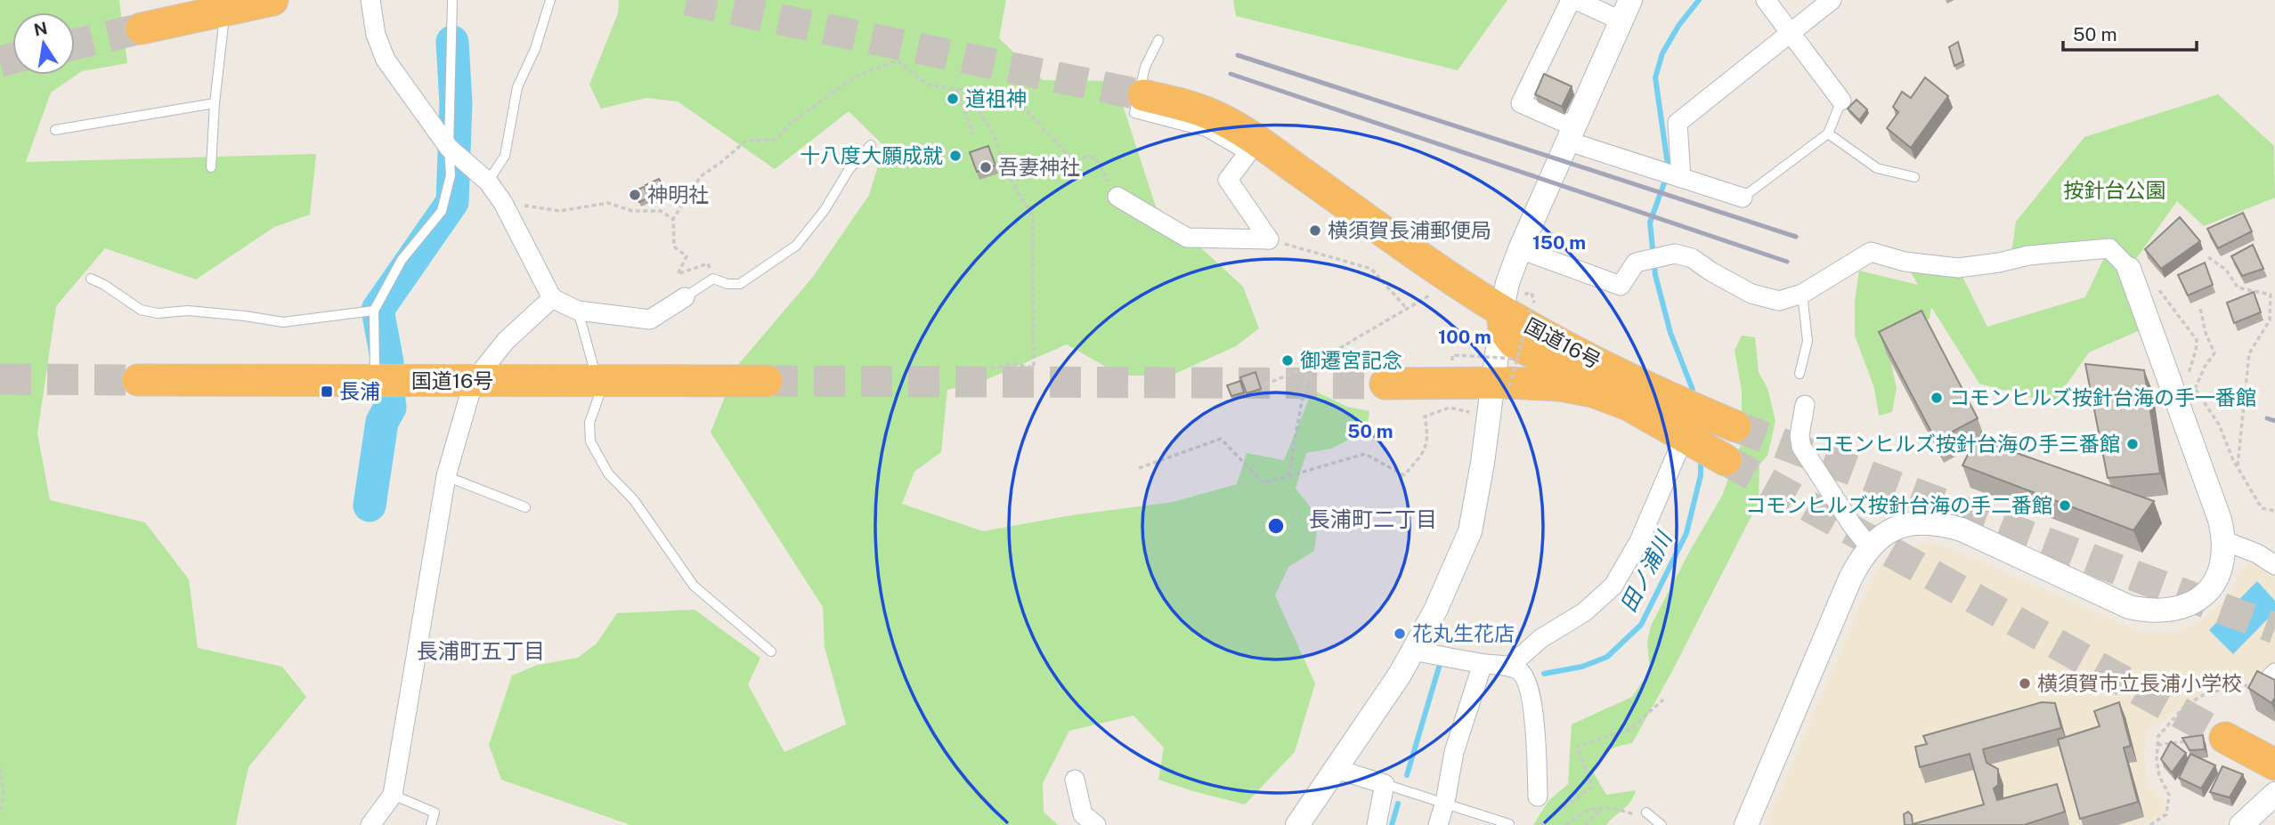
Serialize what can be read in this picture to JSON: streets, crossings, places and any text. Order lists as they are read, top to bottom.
{
  "streets": {
    "highway": ["国道16号"]
  },
  "districts": ["長浦町二丁目", "長浦町五丁目"],
  "water": ["田ノ浦川"],
  "parks": ["按針台公園"],
  "places": {
    "other": [
      "道祖神",
      "十八度大願成就",
      "吾妻神社",
      "神明社",
      "横須賀長浦郵便局",
      "御遷宮記念",
      "コモンヒルズ按針台海の手一番館",
      "コモンヒルズ按針台海の手三番館",
      "コモンヒルズ按針台海の手二番館",
      "花丸生花店",
      "横須賀市立長浦小学校"
    ],
    "transit": ["長浦"]
  },
  "scale_bar": "50 m",
  "north": "top",
  "rings": ["150 m", "100 m", "50 m"]
}
